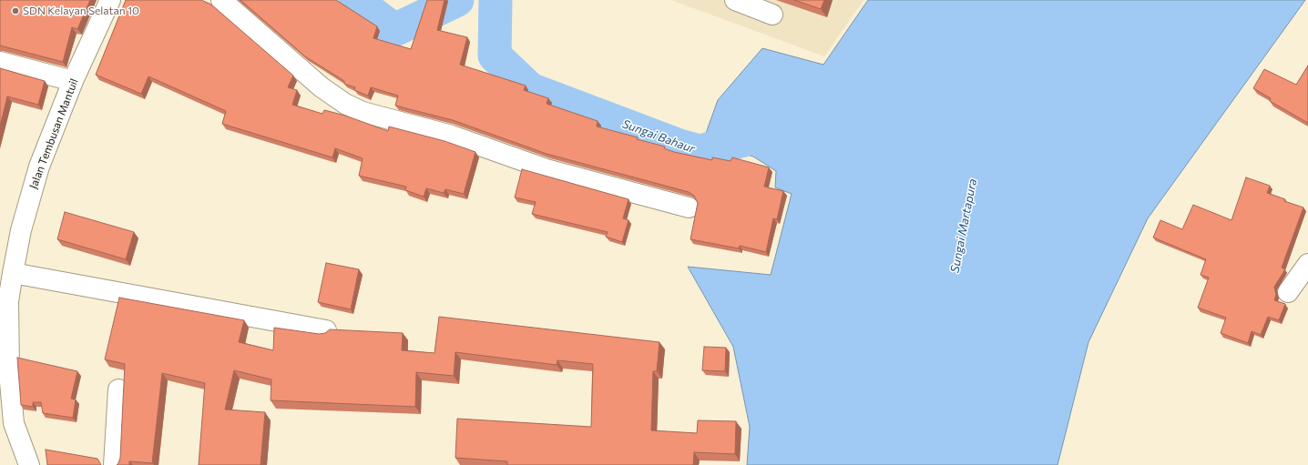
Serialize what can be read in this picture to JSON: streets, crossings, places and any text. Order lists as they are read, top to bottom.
{
  "streets": {
    "street": ["Jalan Tembusan Mantuil"]
  },
  "water": ["Sungai Bahaur", "Sungai Martapura"],
  "places": ["SDN Kelayan Selatan 10"]
}
